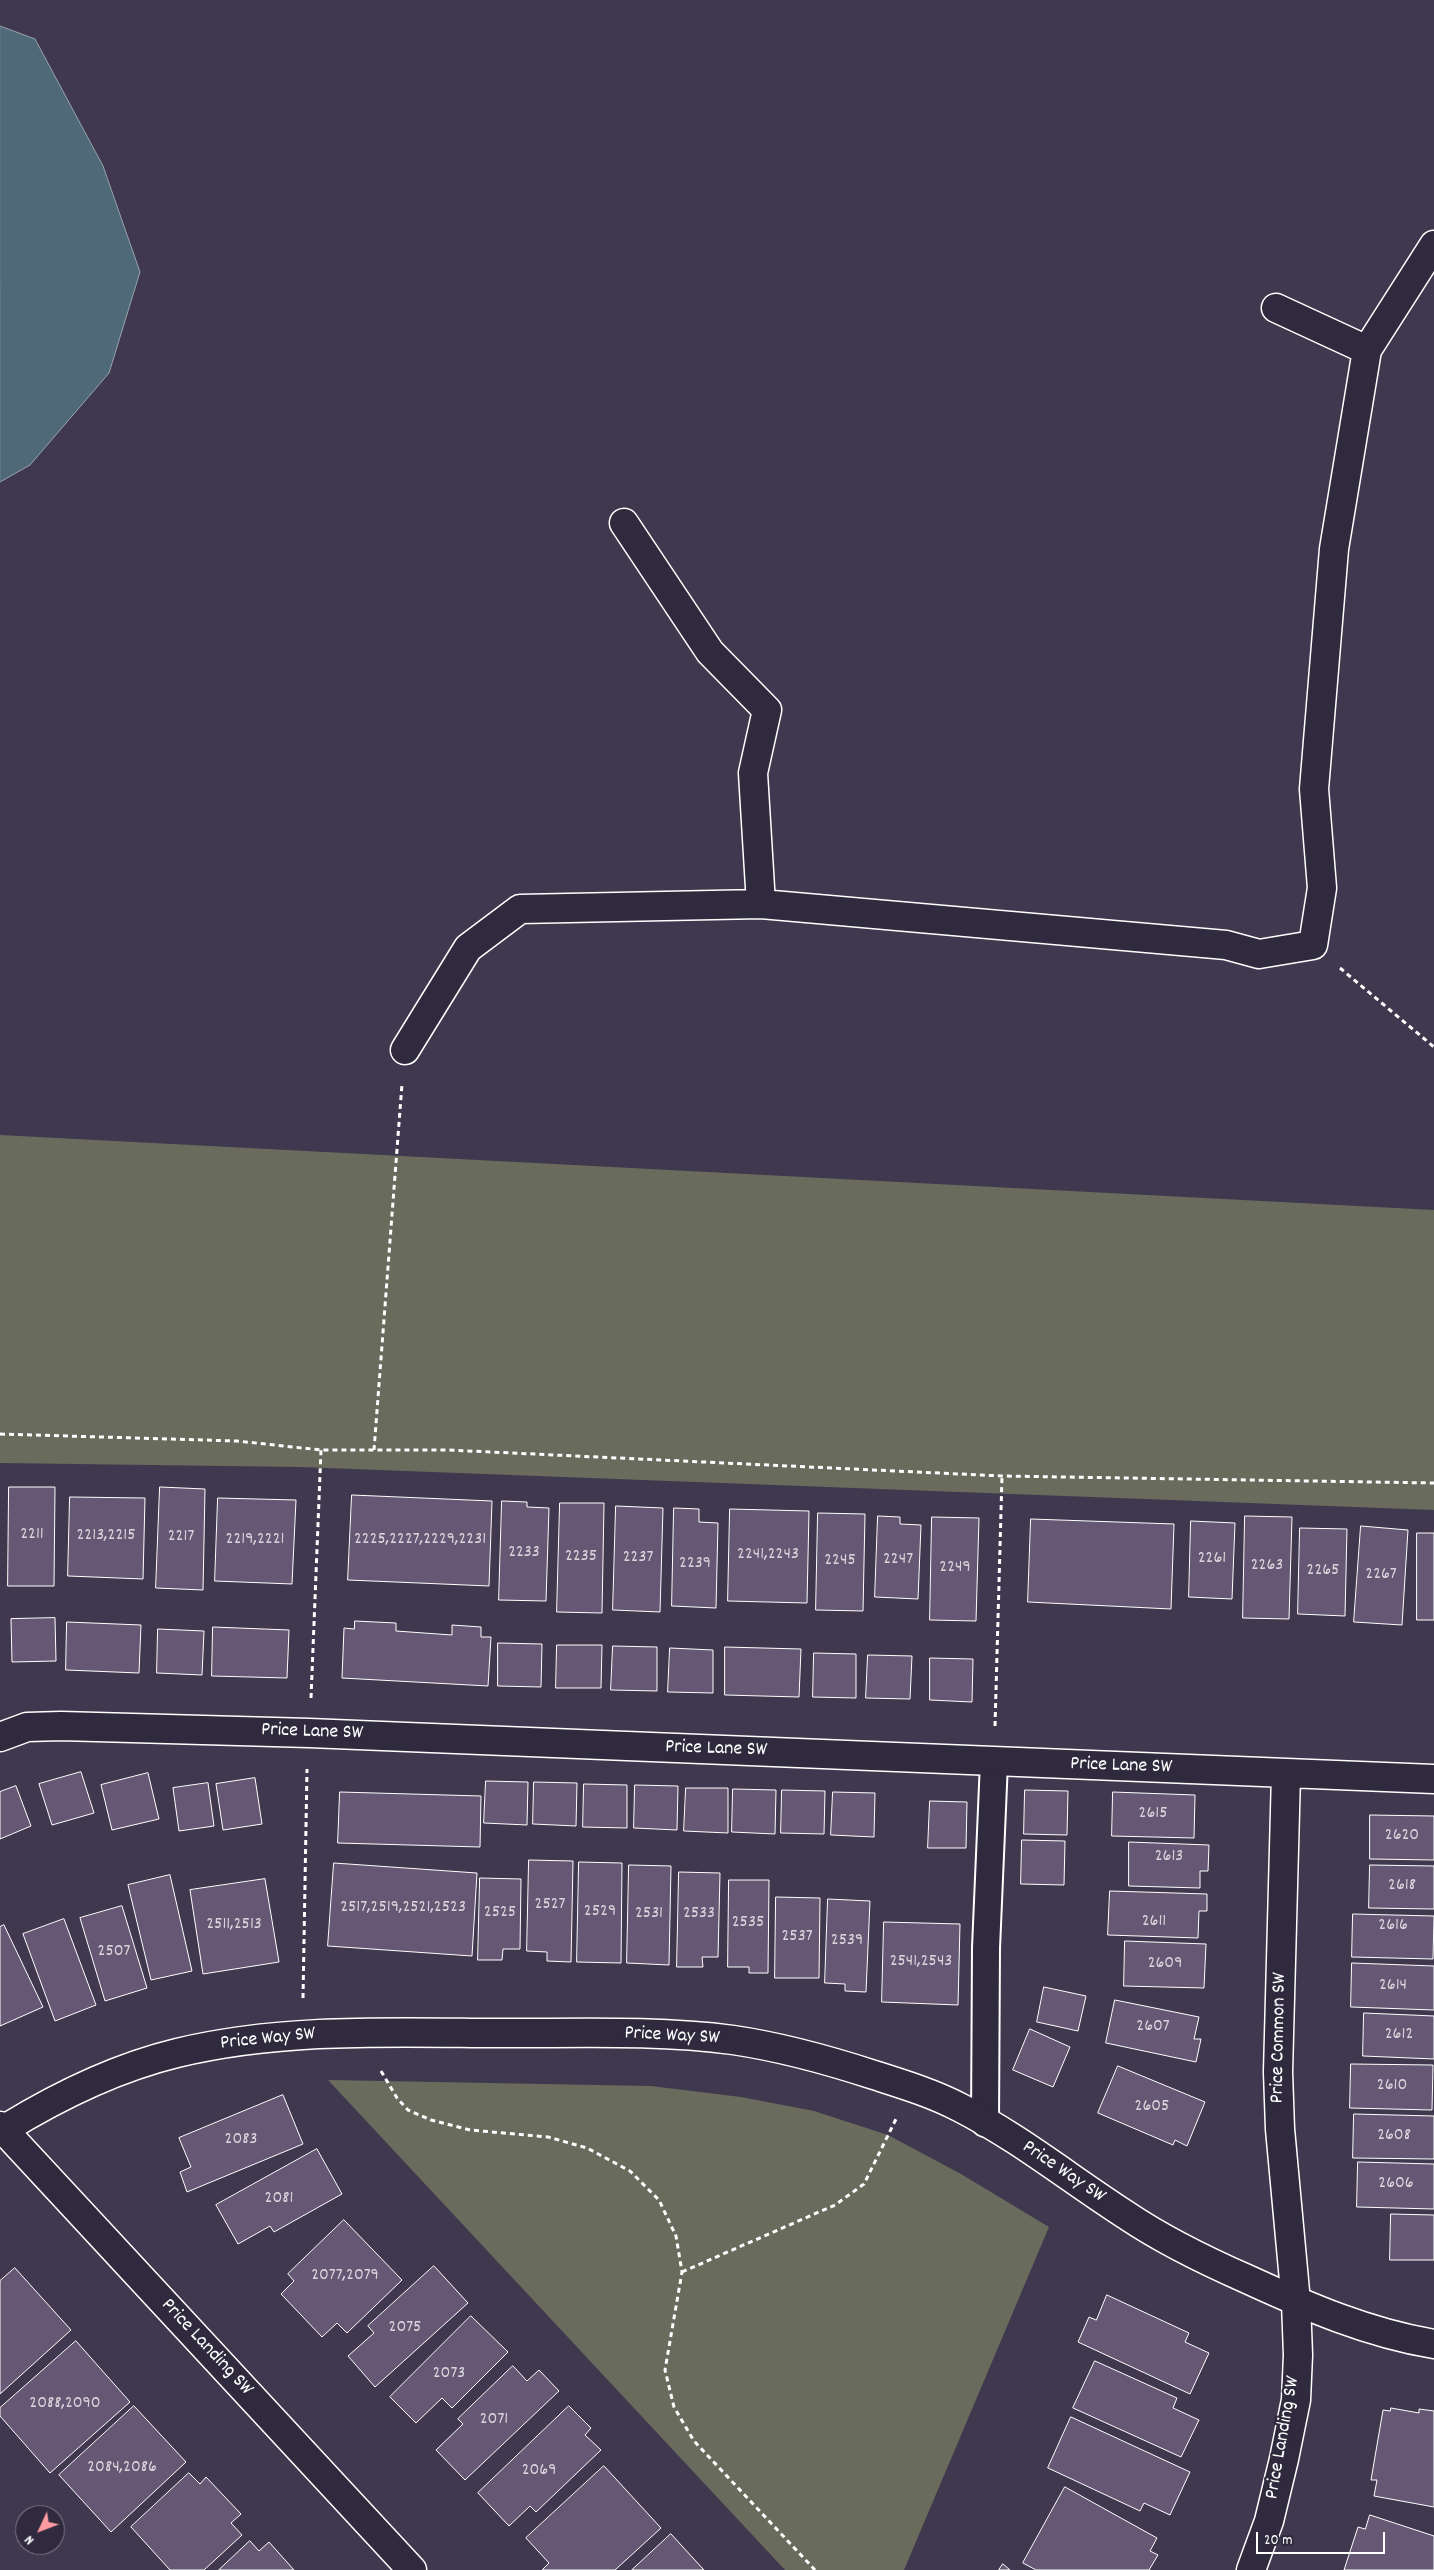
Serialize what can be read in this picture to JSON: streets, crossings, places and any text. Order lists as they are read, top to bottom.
{
  "streets": {
    "street": [
      "Price Lane SW",
      "Price Way SW",
      "Price Common SW",
      "Price Landing SW"
    ]
  },
  "crossings": [
    ["Price Lane SW", "Price Common SW"],
    ["Price Way SW", "Price Common SW"],
    ["Price Way SW", "Price Landing SW"],
    ["Price Common SW", "Price Landing SW"]
  ],
  "house_numbers": [
    "2211",
    "2213,2215",
    "2217",
    "2219,2221",
    "2225,2227,2229,2231",
    "2233",
    "2241,2243",
    "2235",
    "2237",
    "2261",
    "2247",
    "2245",
    "2239",
    "2263",
    "2249",
    "2265",
    "2267",
    "2615",
    "2620",
    "2613",
    "2618",
    "2527",
    "2517,2519,2521,2523",
    "2529",
    "2525",
    "2531",
    "2533",
    "2611",
    "2535",
    "2511,2513",
    "2616",
    "2537",
    "2539",
    "2507",
    "2541,2543",
    "2609",
    "2614",
    "2607",
    "2612",
    "2610",
    "2605",
    "2608",
    "2083",
    "2606",
    "2081",
    "2077,2079",
    "2075",
    "2073",
    "2088,2090",
    "2071",
    "2084,2086",
    "2069"
  ],
  "scale_bar": "20 m",
  "north": "bottom left"
}
